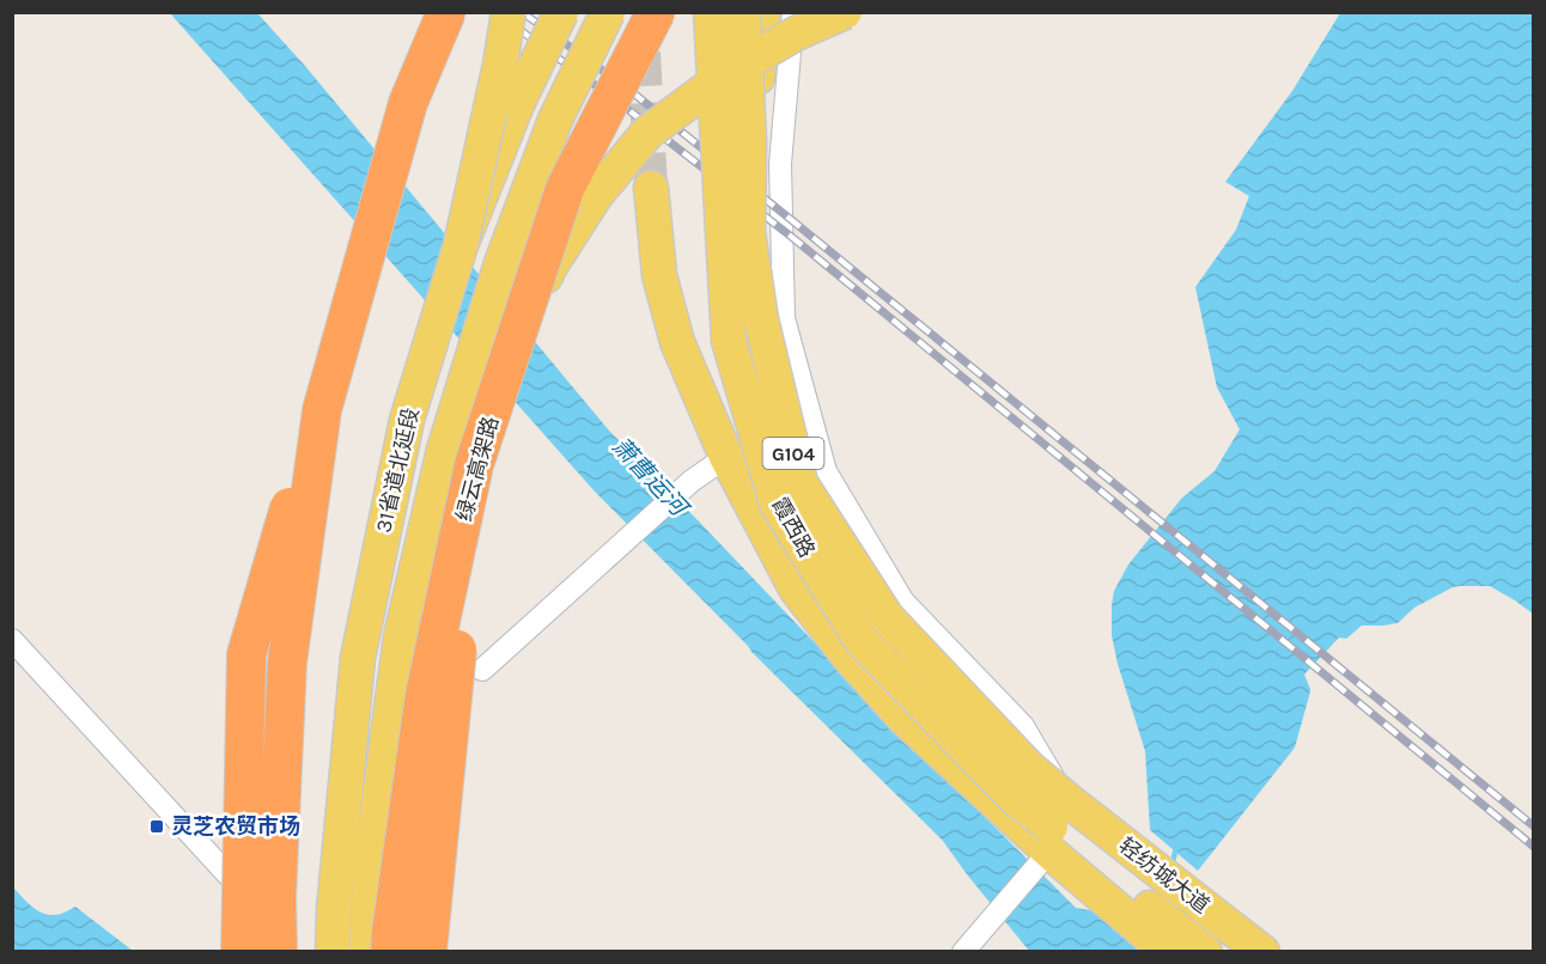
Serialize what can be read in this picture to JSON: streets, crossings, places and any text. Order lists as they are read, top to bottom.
{
  "streets": {
    "highway": ["绿云高架路"],
    "main road": [
      "G104",
      "31省道北延段",
      "霞西路",
      "轻纺城大道"
    ]
  },
  "water": ["萧曹运河"],
  "places": {
    "transit": ["灵芝农贸市场"]
  }
}
